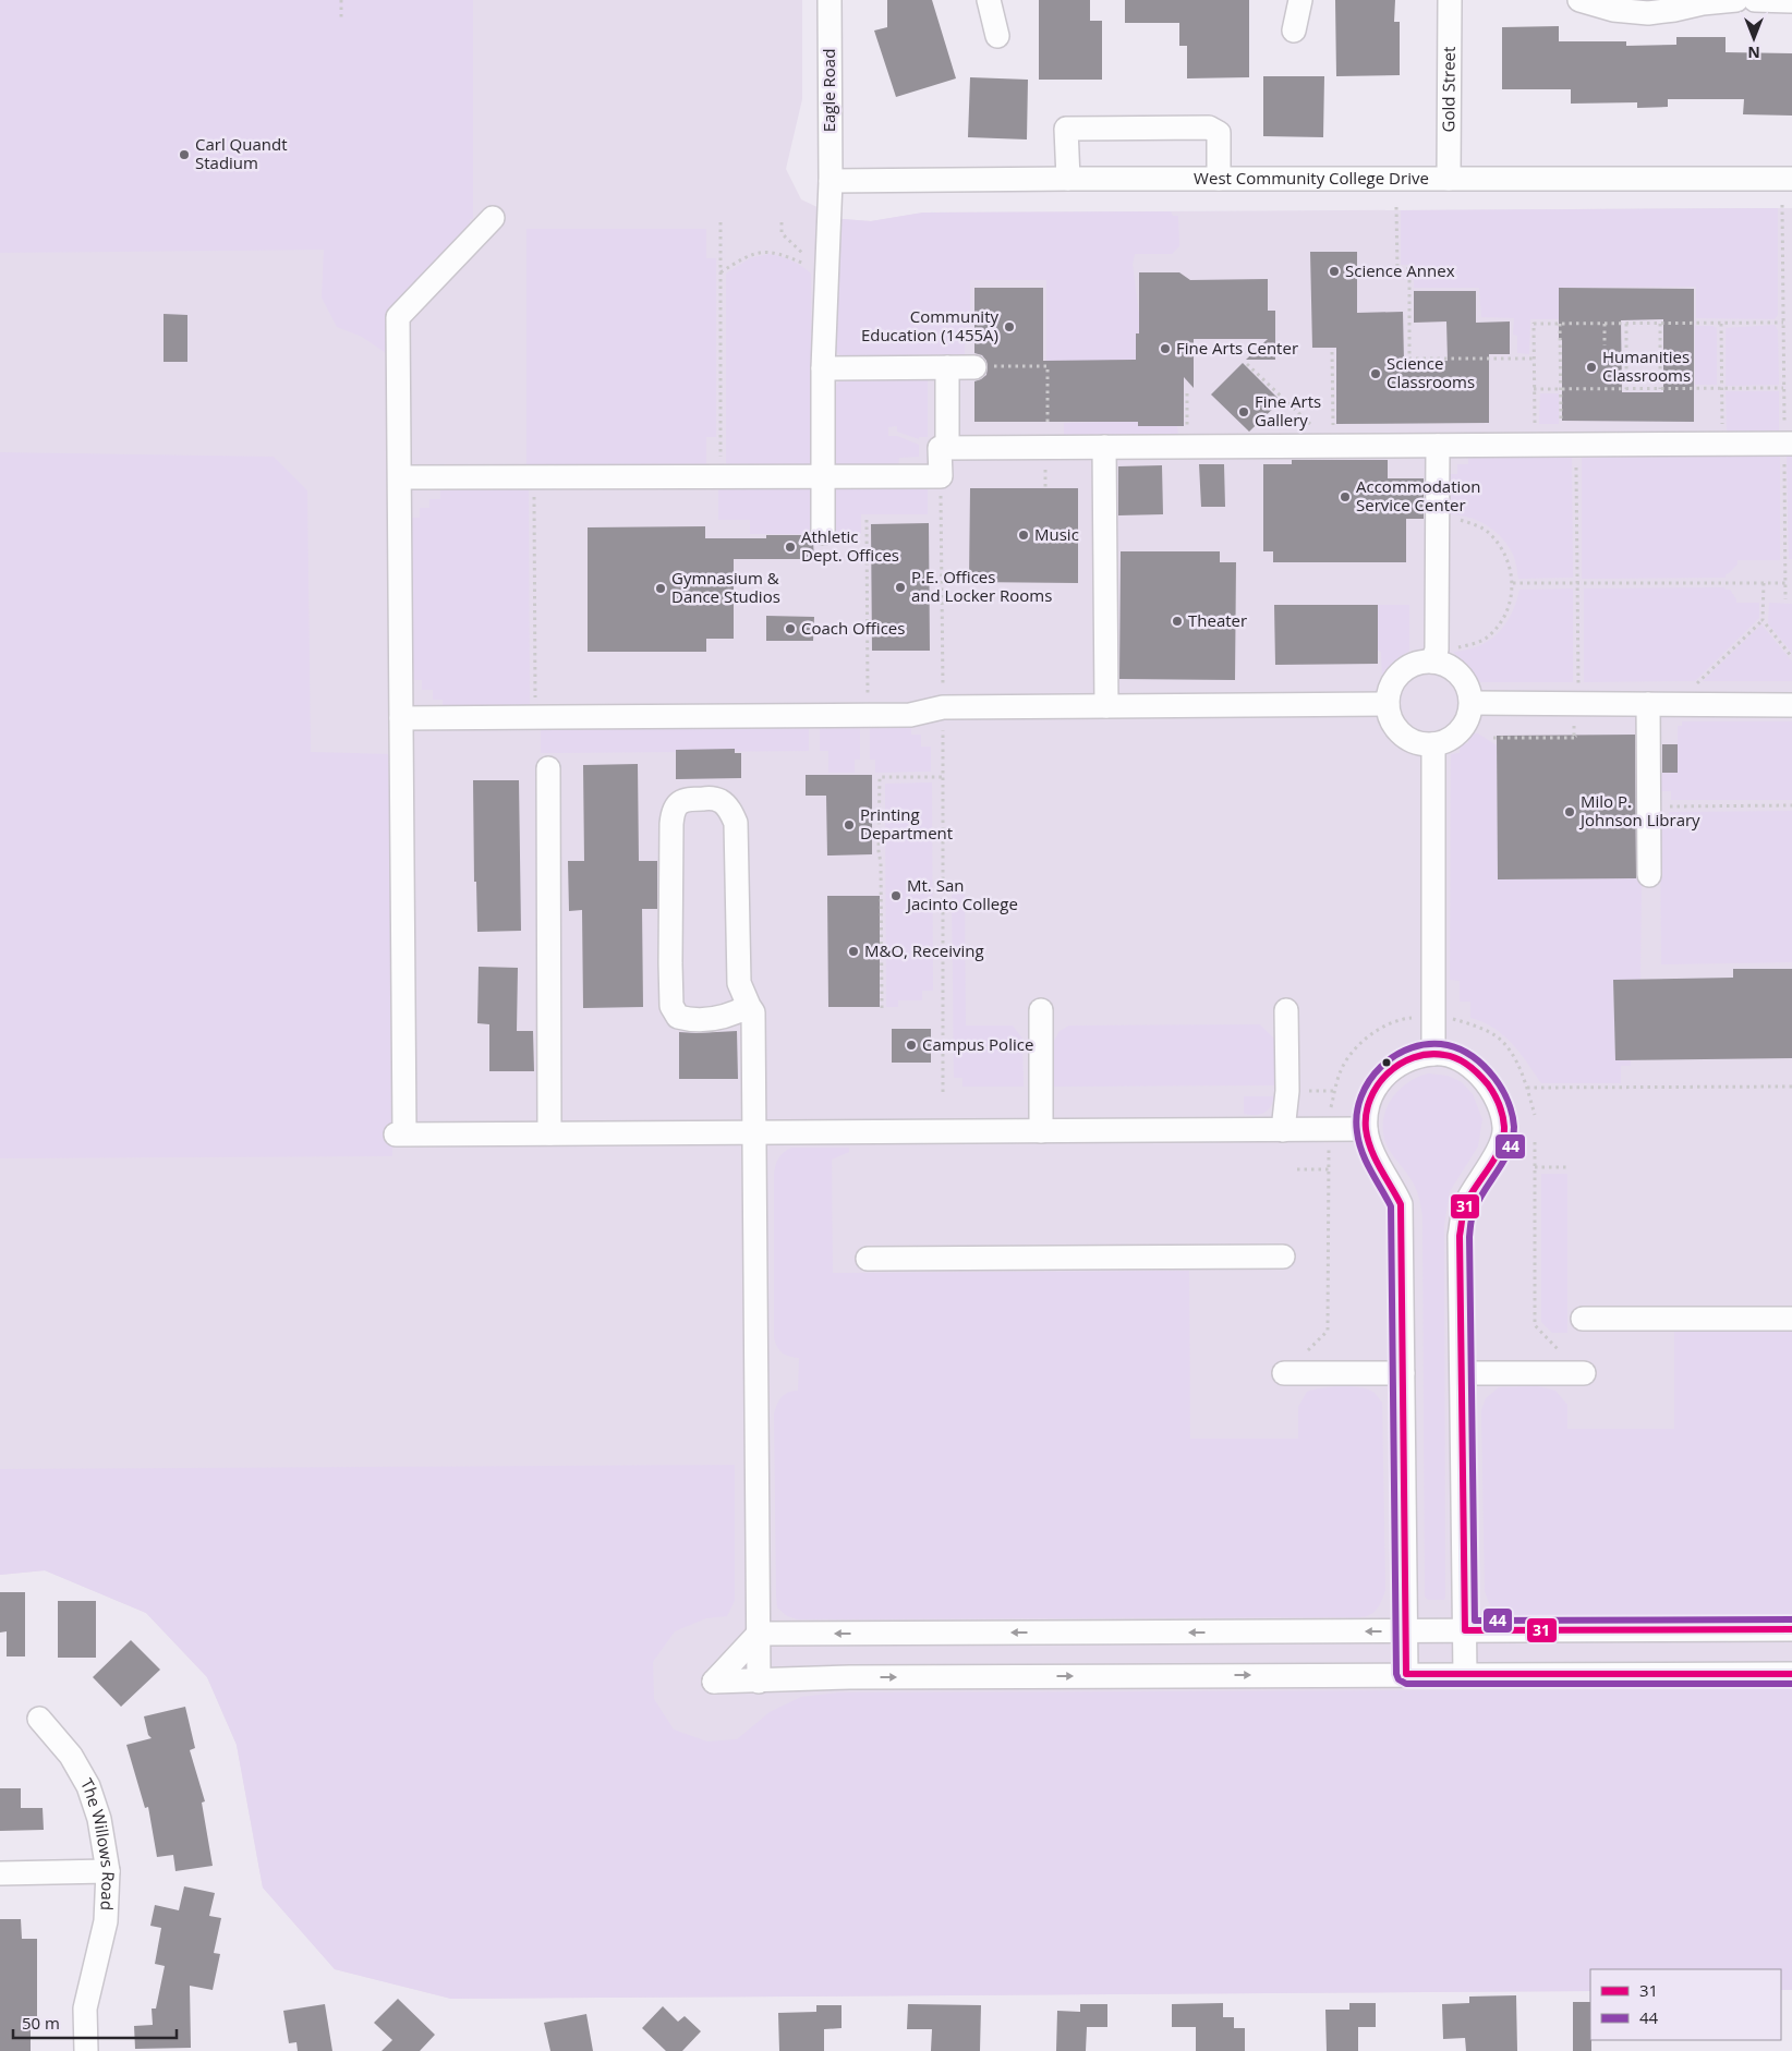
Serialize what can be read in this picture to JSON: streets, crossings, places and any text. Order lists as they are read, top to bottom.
{
  "streets": {
    "street": [
      "Gold Street",
      "Eagle Road",
      "West Community College Drive",
      "The Willows Road"
    ]
  },
  "crossings": [
    ["Gold Street", "West Community College Drive"],
    ["Eagle Road", "West Community College Drive"]
  ],
  "places": [
    "Carl Quandt Stadium",
    "Science Annex",
    "Community Education (1455A)",
    "Fine Arts Center",
    "Humanities Classrooms",
    "Science Classrooms",
    "Fine Arts Gallery",
    "Accommodation Service Center",
    "Music",
    "Athletic Dept. Offices",
    "P.E. Offices and Locker Rooms",
    "Gymnasium & Dance Studios",
    "Theater",
    "Coach Offices",
    "Milo P. Johnson Library",
    "Printing Department",
    "Mt. San Jacinto College",
    "M&O, Receiving",
    "Campus Police"
  ],
  "lines": ["transit line 44", "transit line 31"],
  "legend": ["31", "44"],
  "scale_bar": "50 m",
  "north": "bottom"
}
